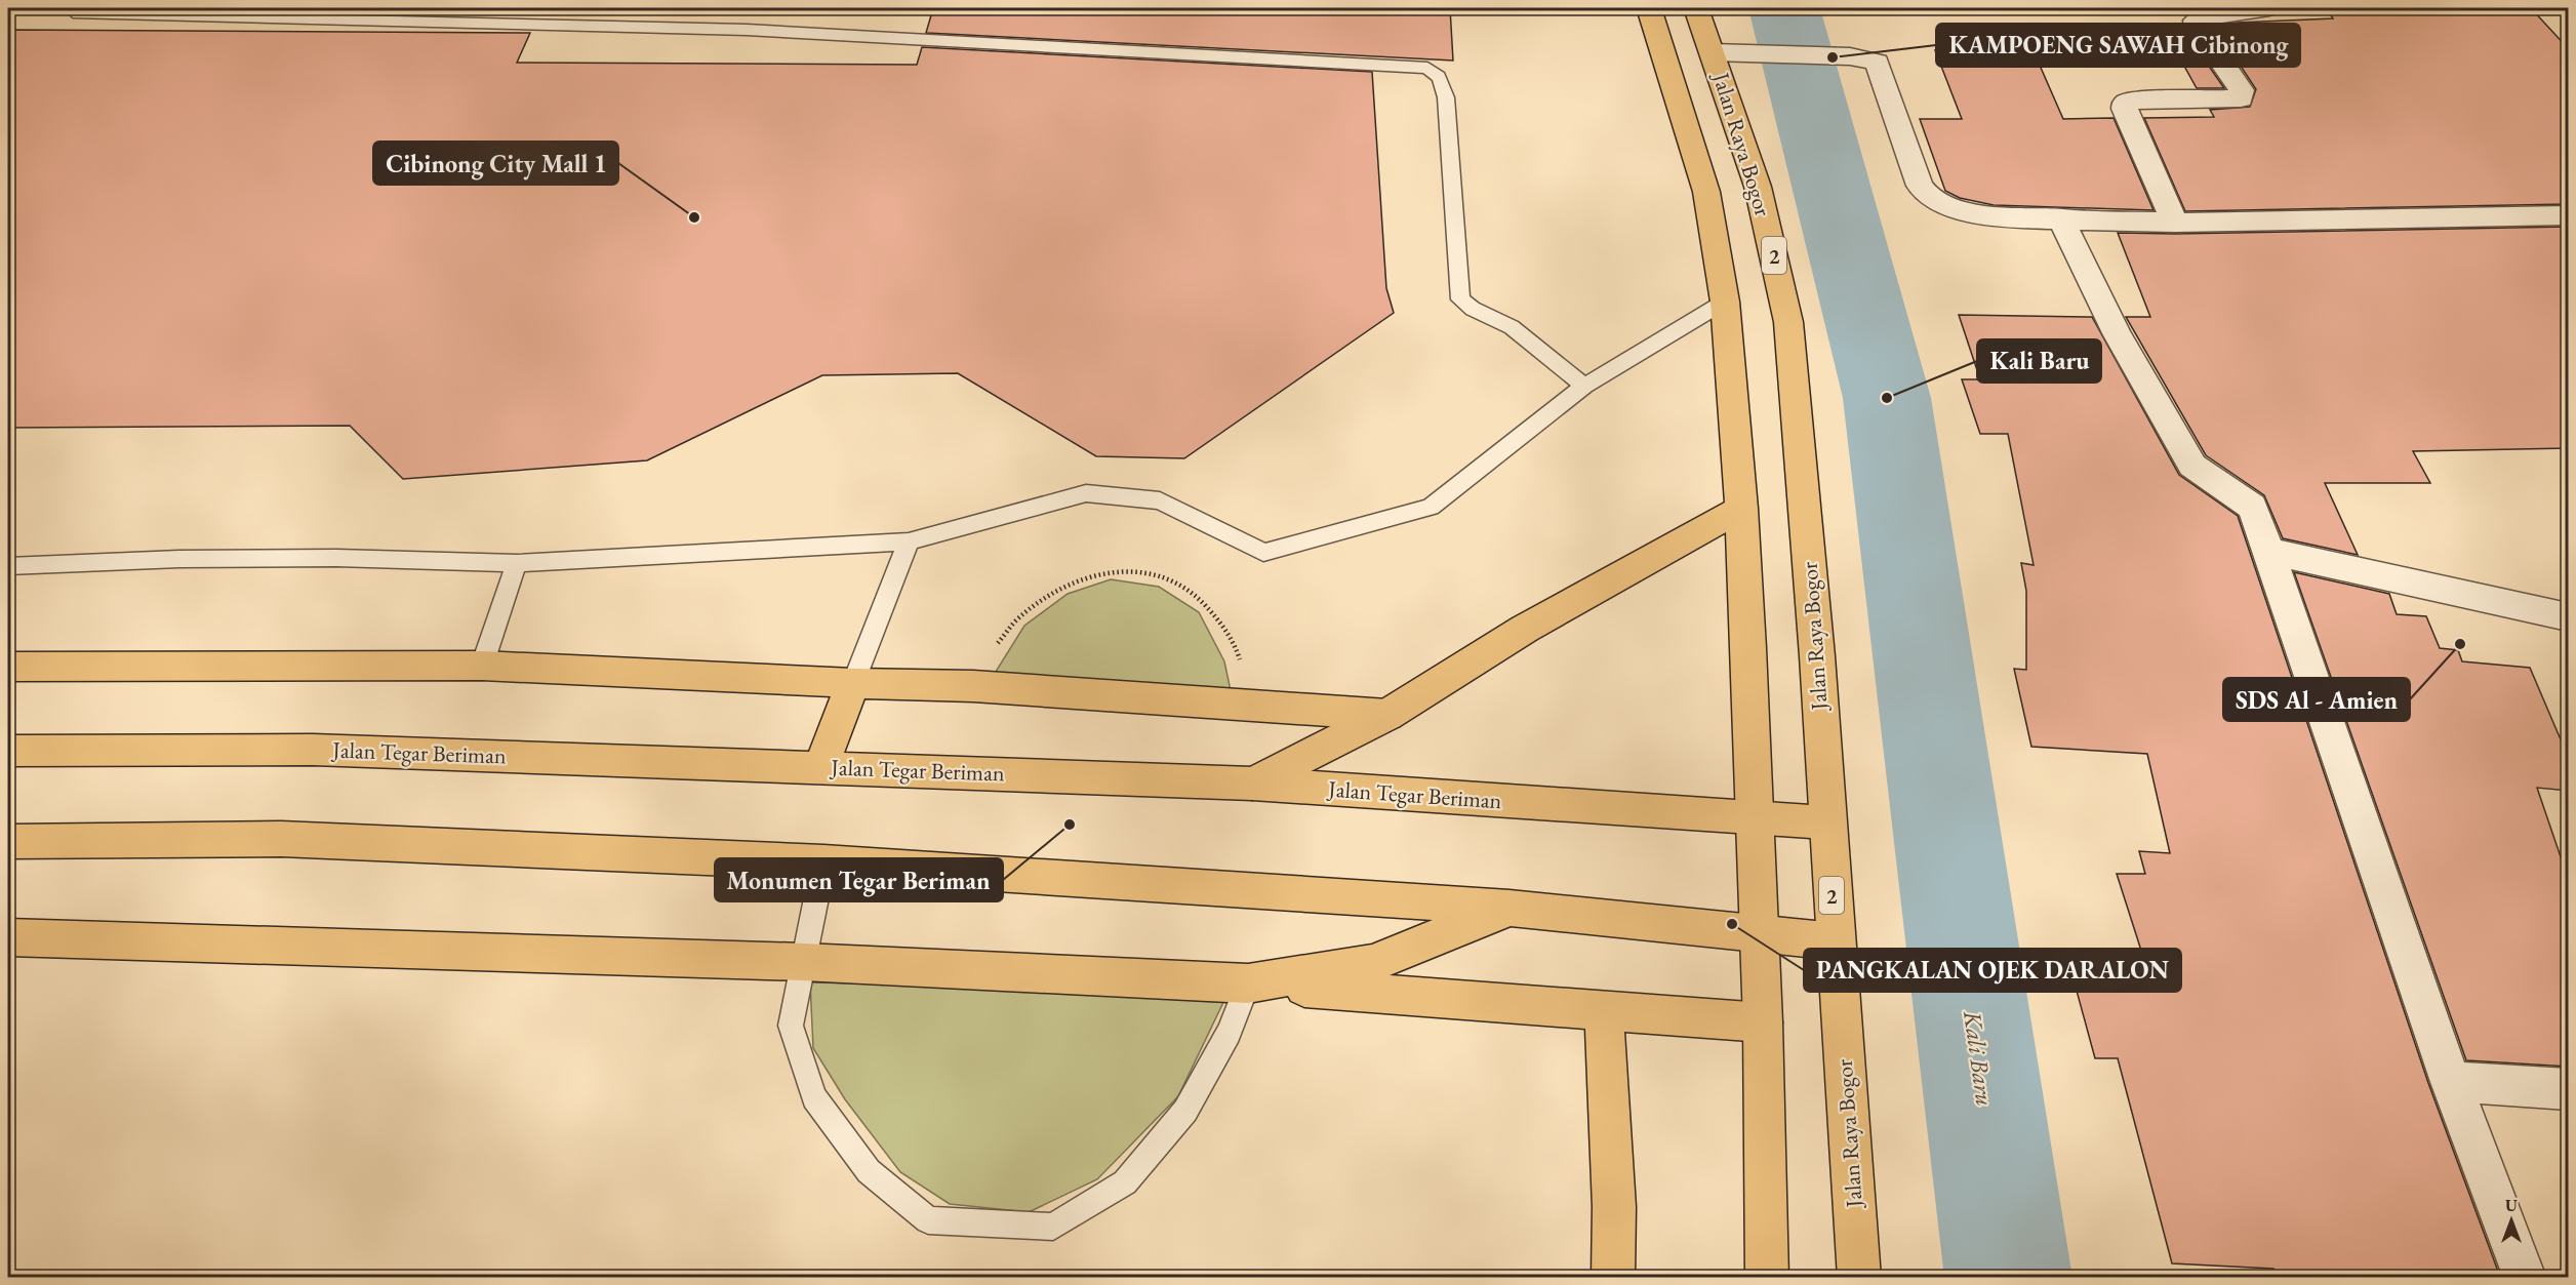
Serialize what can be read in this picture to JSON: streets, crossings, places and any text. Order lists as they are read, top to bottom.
{
  "streets": {
    "main road": ["Jalan Raya Bogor", "2", "Jalan Tegar Beriman"]
  },
  "crossings": [
    ["Jalan Raya Bogor", "Jalan Tegar Beriman"]
  ],
  "water": ["Kali Baru"],
  "places": [
    "KAMPOENG SAWAH Cibinong",
    "Cibinong City Mall 1",
    "Kali Baru",
    "SDS Al - Amien",
    "Monumen Tegar Beriman",
    "PANGKALAN OJEK DARALON"
  ],
  "north": "top"
}
